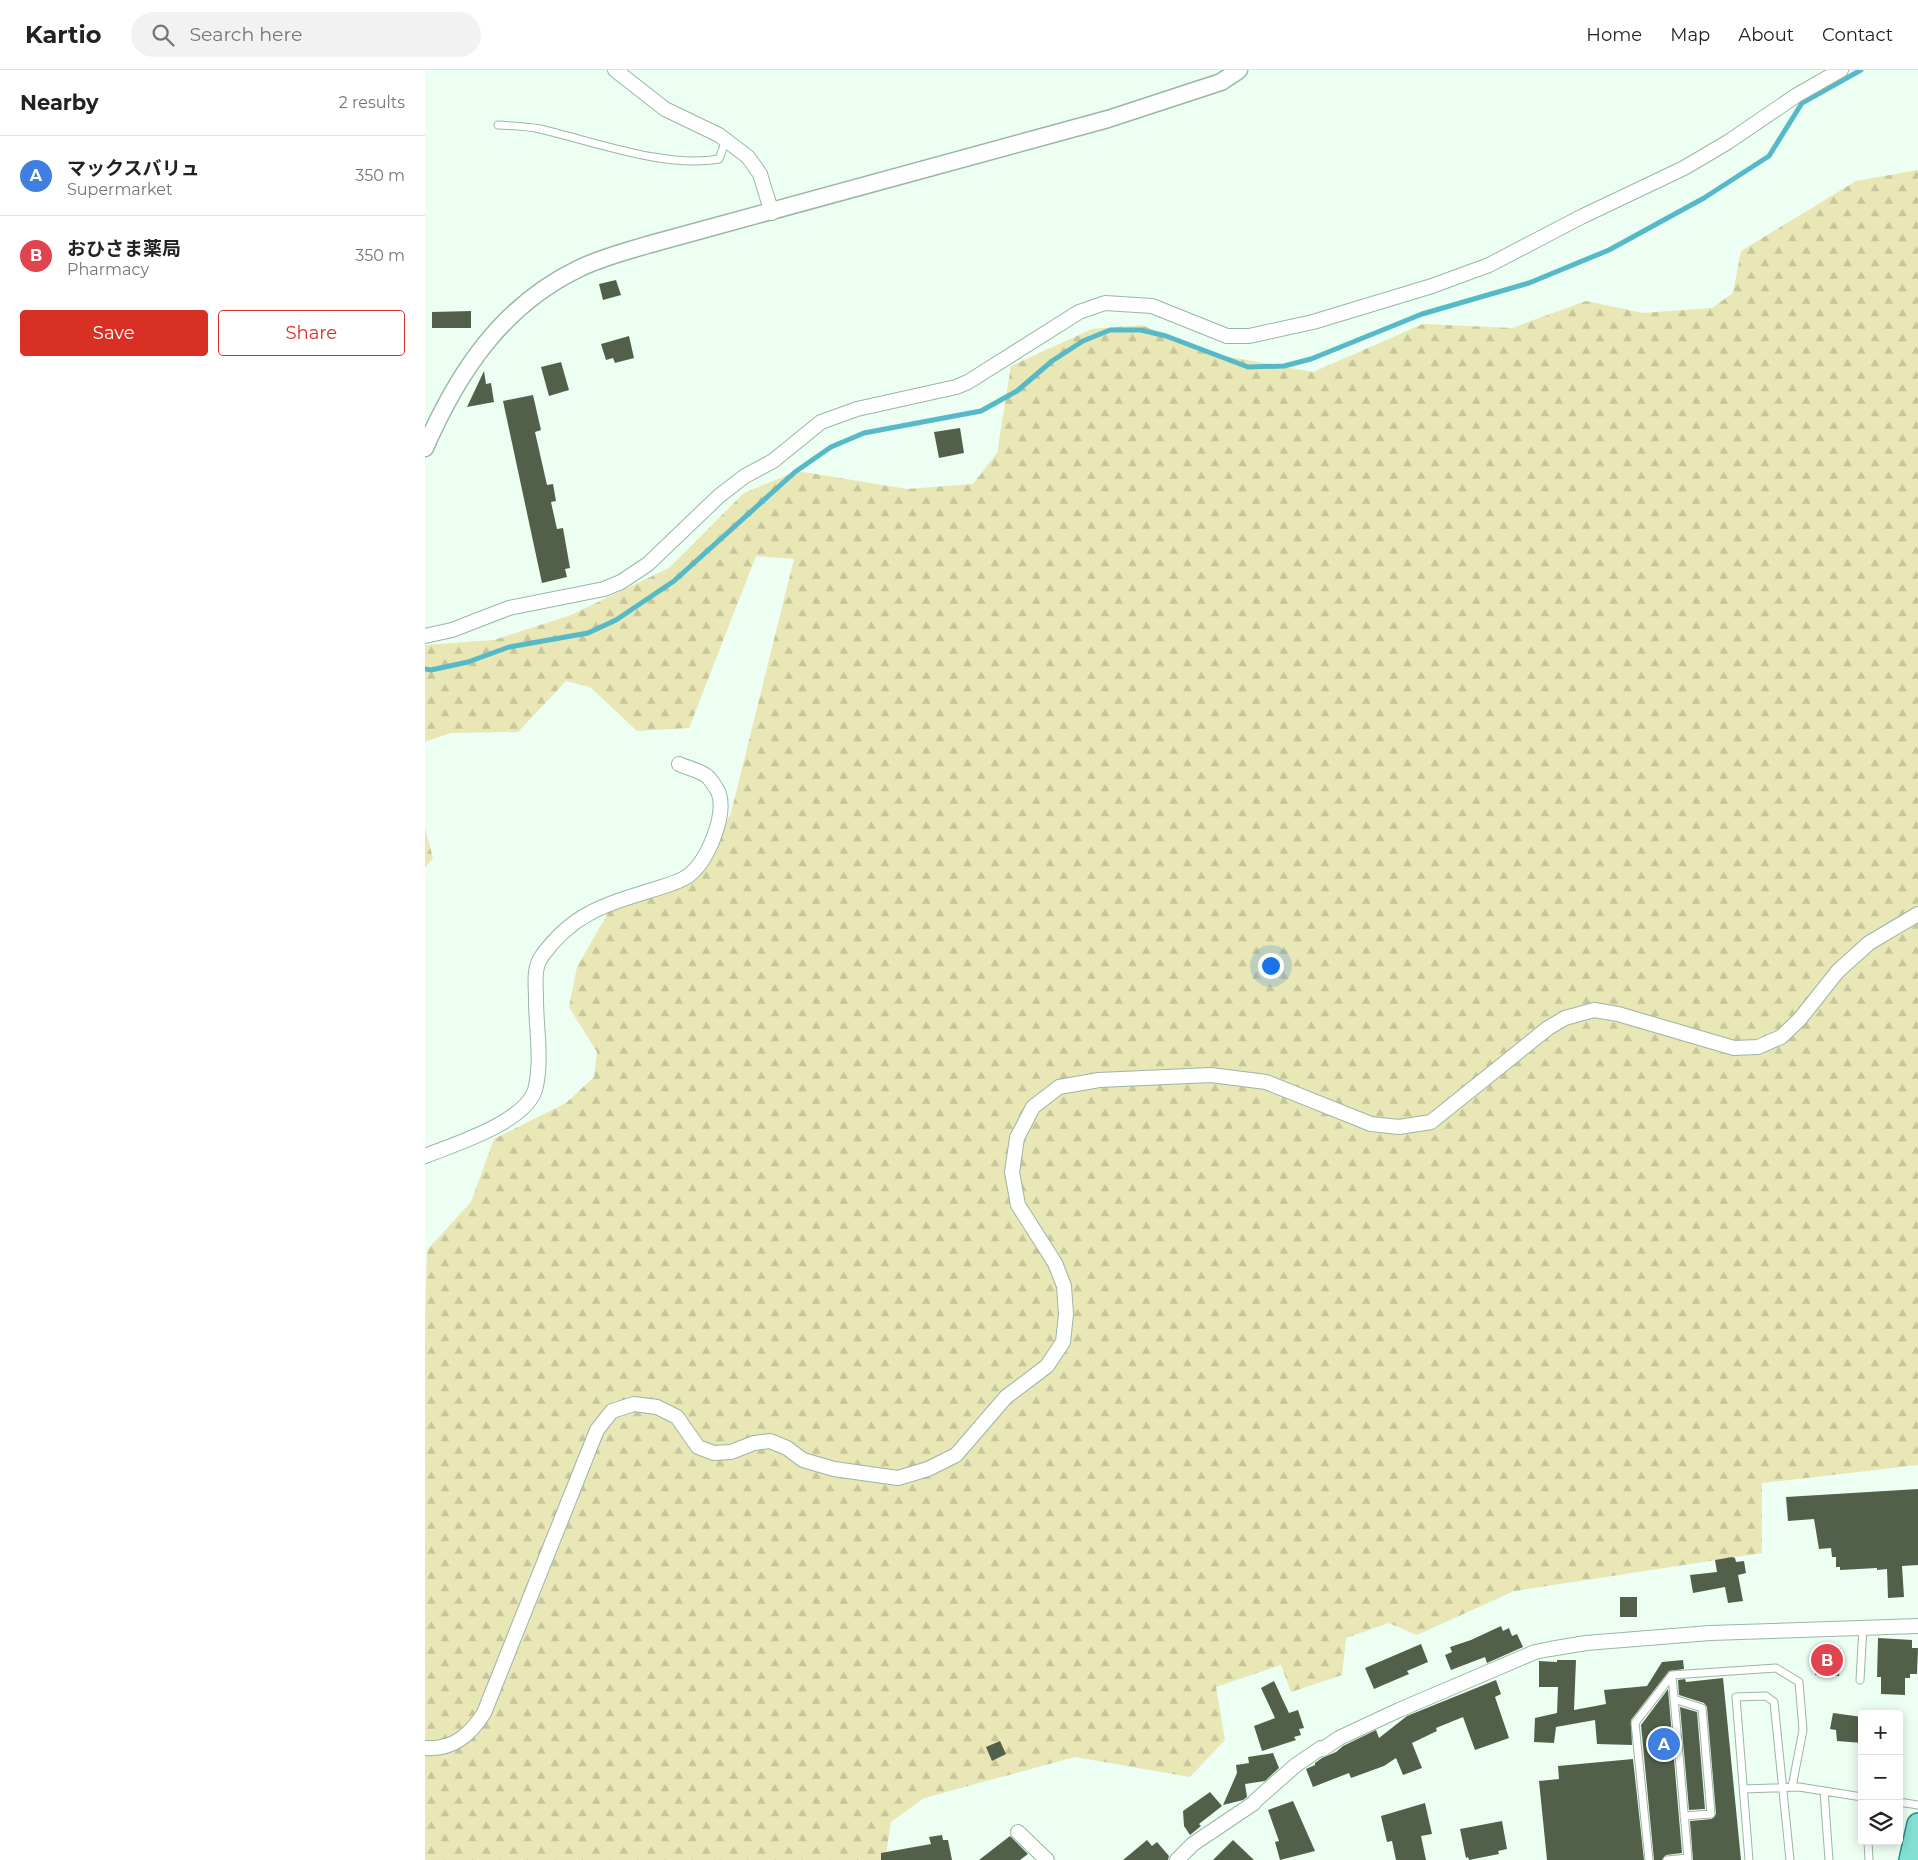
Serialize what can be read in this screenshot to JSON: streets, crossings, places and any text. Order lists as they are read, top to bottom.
{
  "page": {
    "header": "Kartio",
    "search": "Search here",
    "nav": [
      "Home",
      "Map",
      "About",
      "Contact"
    ],
    "heading": ["Nearby", "2 results"],
    "list": [
      {
        "mark": "A",
        "name": "マックスバリュ",
        "note": "Supermarket",
        "value": "350 m"
      },
      {
        "mark": "B",
        "name": "おひさま薬局",
        "note": "Pharmacy",
        "value": "350 m"
      }
    ],
    "buttons": ["Save", "Share"],
    "pins": ["B", "A"],
    "map_buttons": ["+", "−"]
  }
}
